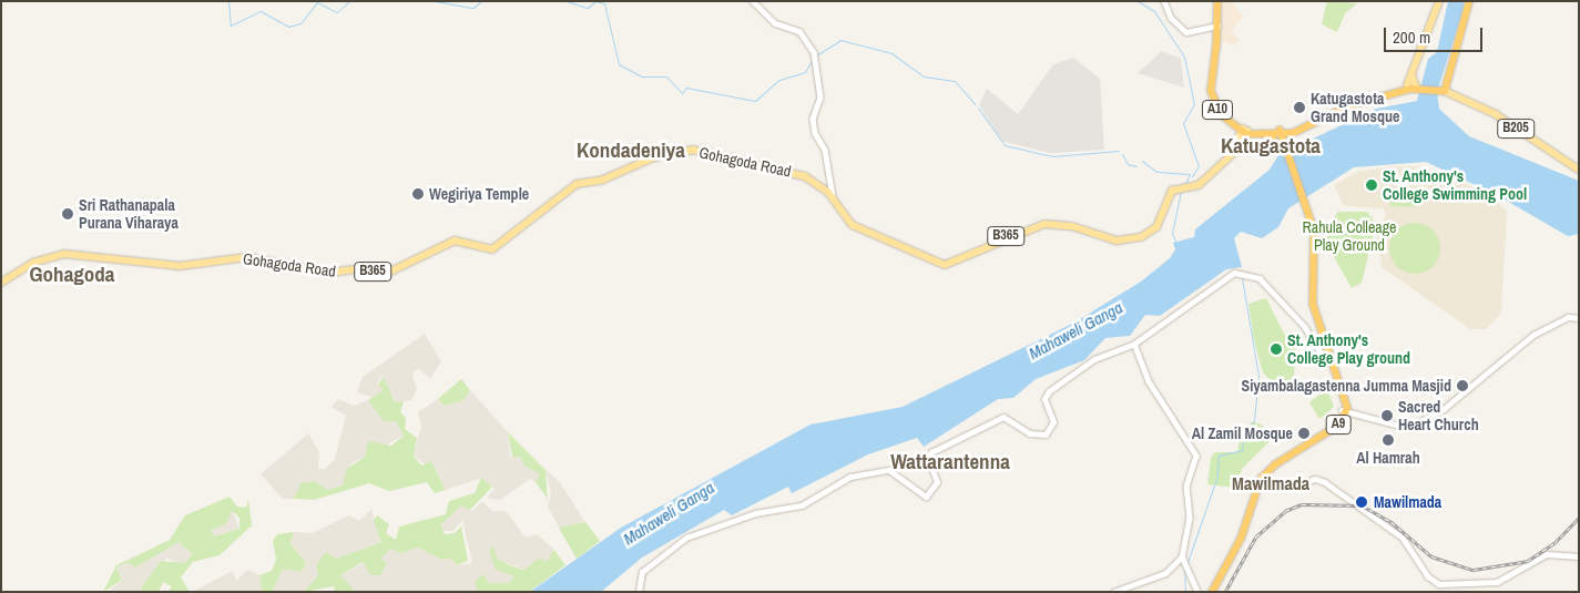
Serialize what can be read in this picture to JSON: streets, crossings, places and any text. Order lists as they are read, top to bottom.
{
  "streets": {
    "highway": ["A10", "A9"],
    "main road": ["B205", "Gohagoda Road", "B365"]
  },
  "crossings": [
    ["A10", "Gohagoda Road"],
    ["A10", "A9"]
  ],
  "districts": [
    "Katugastota",
    "Kondadeniya",
    "Gohagoda",
    "Wattarantenna",
    "Mawilmada"
  ],
  "water": ["Mahaweli Ganga"],
  "parks": ["Rahula Colleage Play Ground"],
  "places": [
    "Katugastota Grand Mosque",
    "St. Anthony's College Swimming Pool",
    "Wegiriya Temple",
    "Sri Rathanapala Purana Viharaya",
    "St. Anthony's College Play ground",
    "Siyambalagastenna Jumma Masjid",
    "Sacred Heart Church",
    "Al Zamil Mosque",
    "Al Hamrah",
    "Mawilmada"
  ],
  "scale_bar": "200 m"
}
